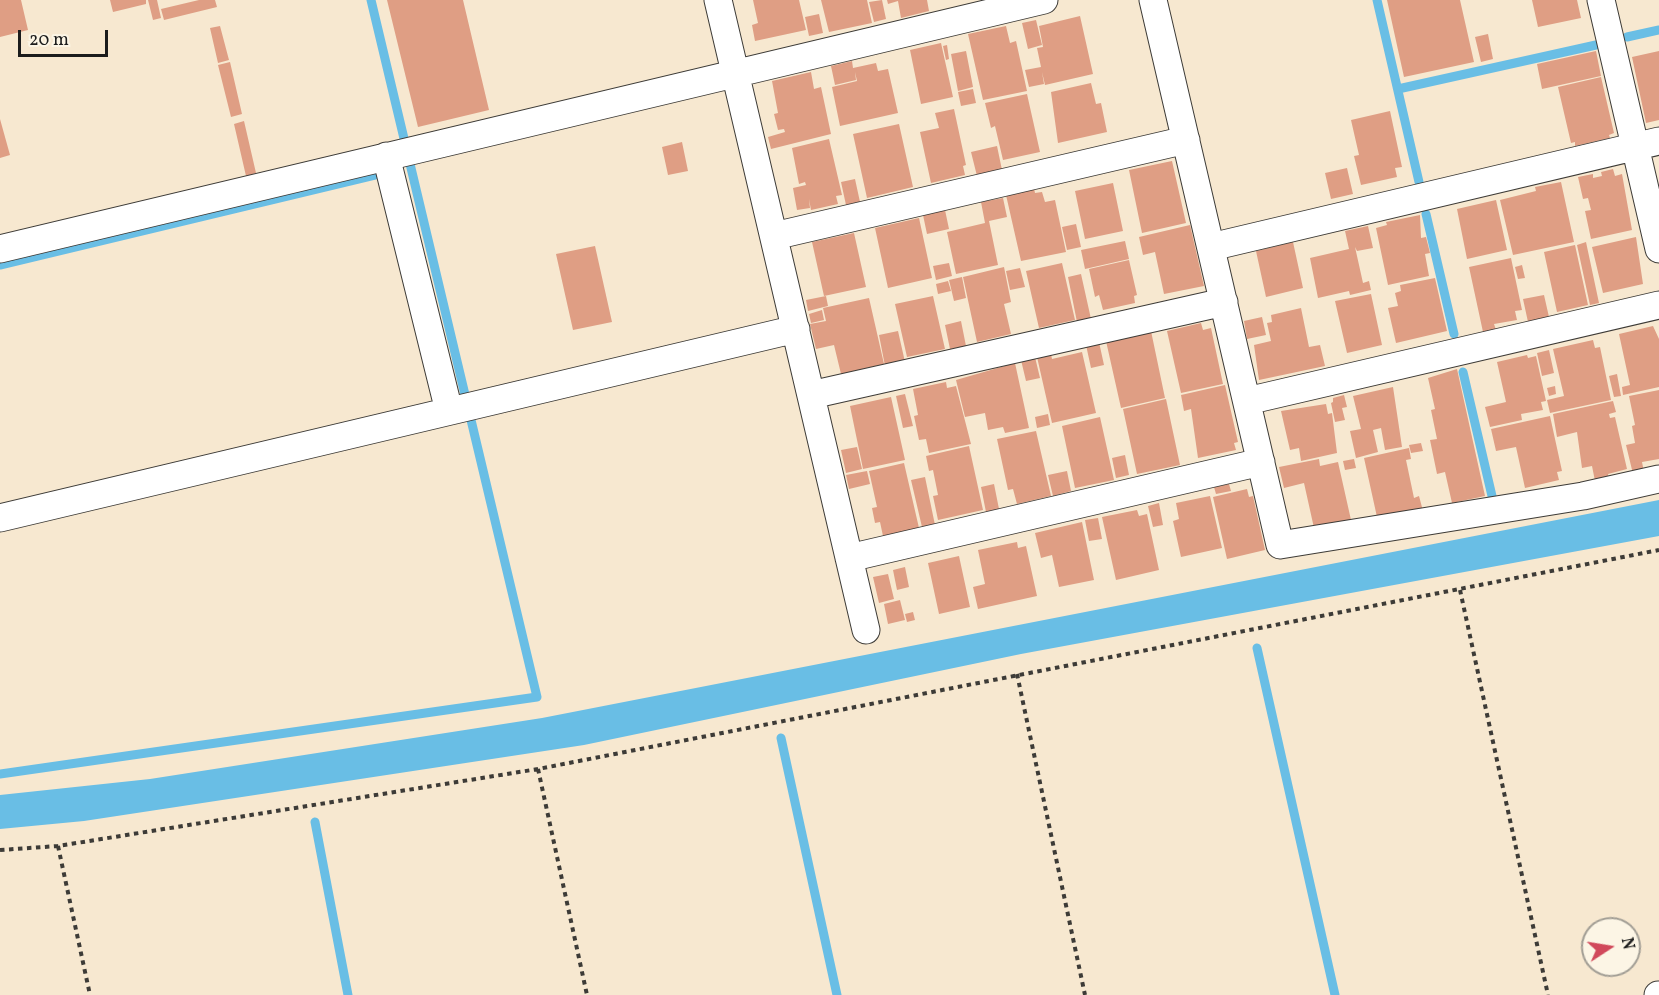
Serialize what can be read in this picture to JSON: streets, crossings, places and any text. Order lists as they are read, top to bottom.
{
  "scale_bar": "20 m",
  "north": "right"
}
